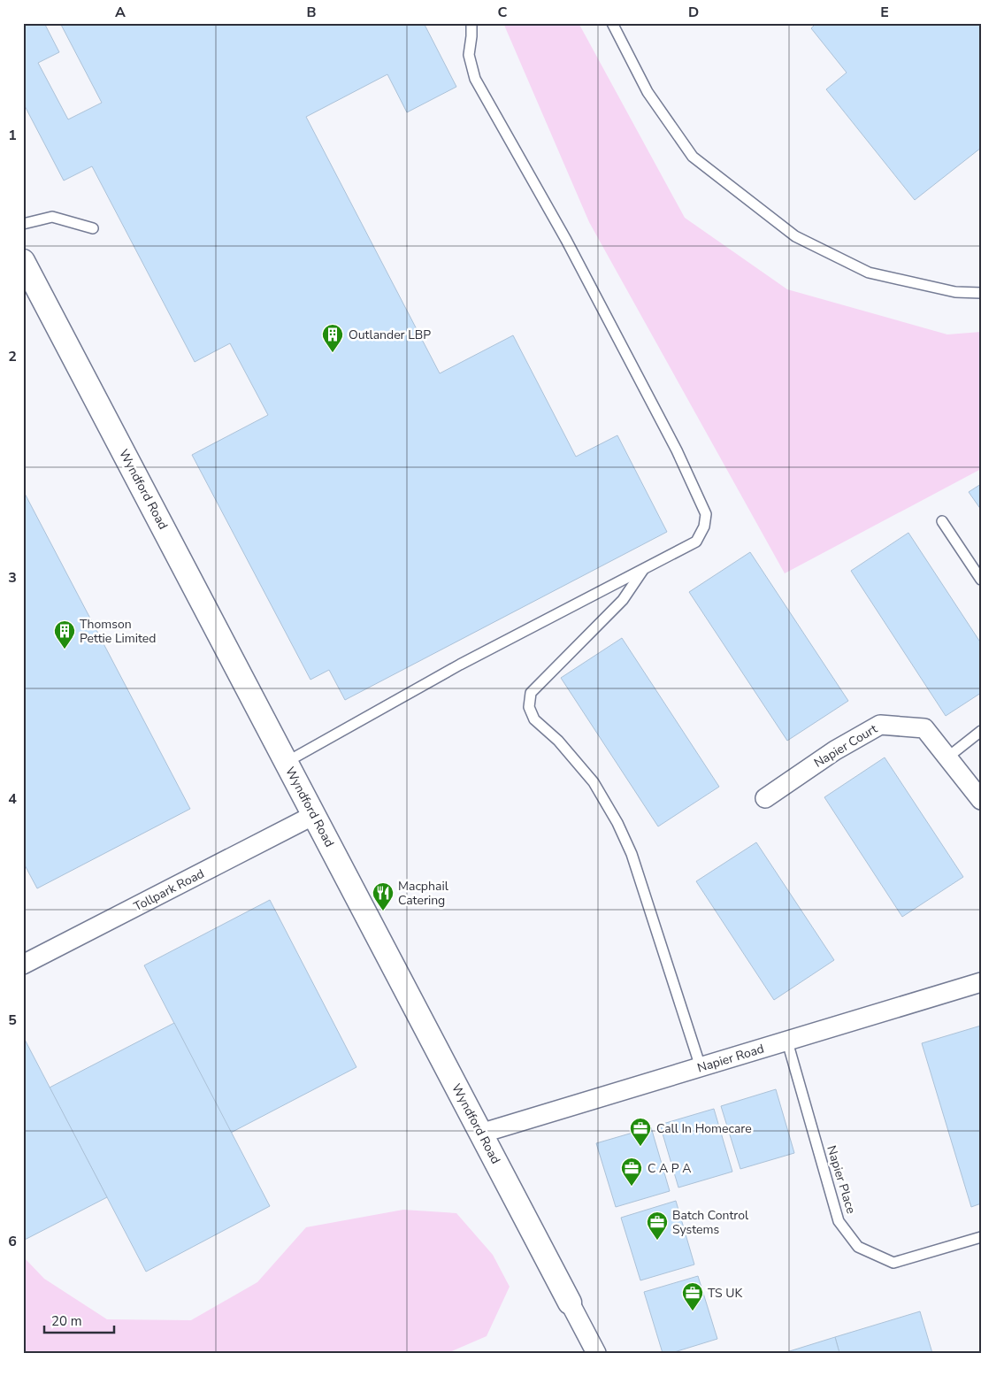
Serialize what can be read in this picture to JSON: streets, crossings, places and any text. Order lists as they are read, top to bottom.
{
  "streets": {
    "street": [
      "Wyndford Road",
      "Napier Court",
      "Tollpark Road",
      "Napier Road"
    ],
    "lane": ["Napier Place"]
  },
  "crossings": [
    ["Wyndford Road", "Tollpark Road"],
    ["Wyndford Road", "Napier Road"],
    ["Napier Road", "Napier Place"]
  ],
  "places": {
    "building": ["Outlander LBP", "Thomson Pettie Limited"],
    "restaurant": ["Macphail Catering"],
    "office": [
      "Call In Homecare",
      "C A P A",
      "Batch Control Systems",
      "TS UK"
    ]
  },
  "scale_bar": "20 m",
  "grid": {
    "columns": [
      "A",
      "B",
      "C",
      "D",
      "E"
    ],
    "rows": [
      "1",
      "2",
      "3",
      "4",
      "5",
      "6"
    ]
  }
}
